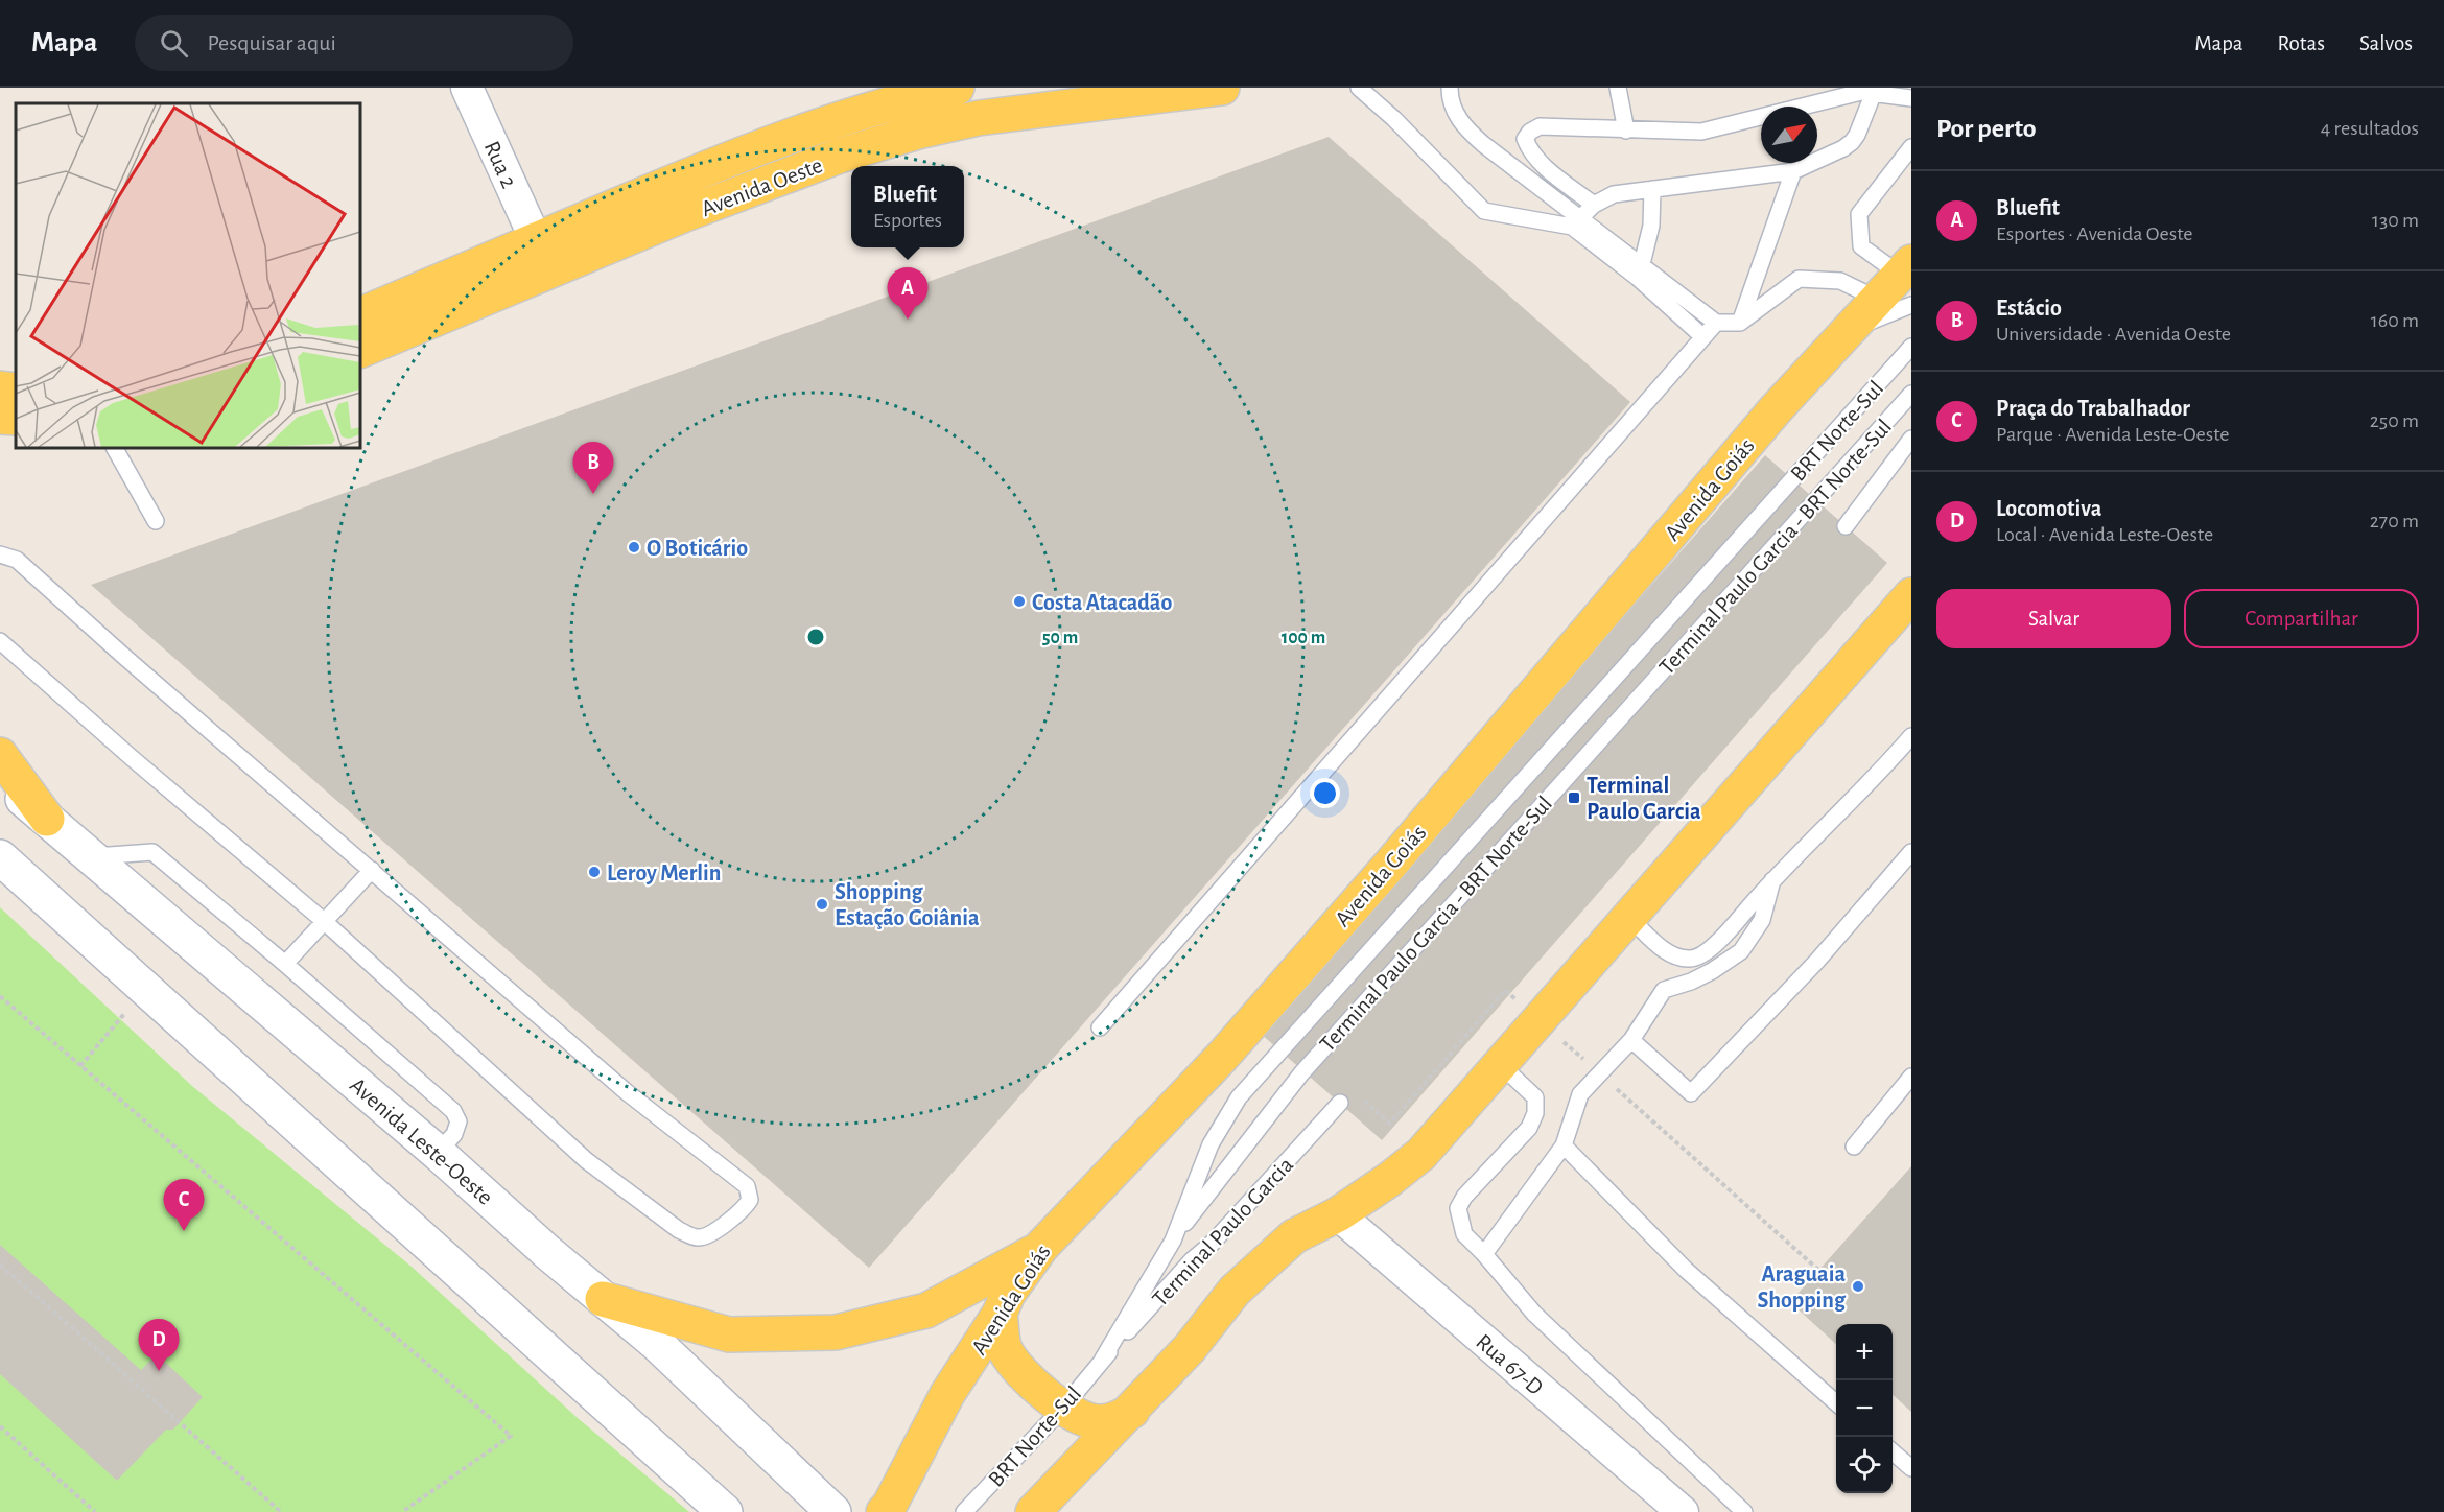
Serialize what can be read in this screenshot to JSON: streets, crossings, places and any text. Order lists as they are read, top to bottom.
{
  "streets": {
    "main road": ["Avenida Oeste", "Avenida Goiás", "Avenida Leste-Oeste"],
    "street": ["Rua 2", "Rua 67-D"],
    "lane": ["BRT Norte-Sul", "Terminal Paulo Garcia - BRT Norte-Sul", "Terminal Paulo Garcia"]
  },
  "crossings": [
    ["Rua 2", "Avenida Oeste"],
    ["BRT Norte-Sul", "Terminal Paulo Garcia - BRT Norte-Sul"],
    ["BRT Norte-Sul", "Terminal Paulo Garcia"],
    ["Terminal Paulo Garcia - BRT Norte-Sul", "Terminal Paulo Garcia"]
  ],
  "places": {
    "other": [
      "O Boticário",
      "Costa Atacadão",
      "Leroy Merlin",
      "Shopping Estação Goiânia",
      "Araguaia Shopping"
    ],
    "transit": ["Terminal Paulo Garcia"]
  },
  "north": "top right",
  "page": {
    "header": "Mapa",
    "search": "Pesquisar aqui",
    "nav": ["Mapa", "Rotas", "Salvos"],
    "heading": ["Por perto", "4 resultados"],
    "popup": ["Bluefit", "Esportes"],
    "list": [
      {
        "mark": "A",
        "name": "Bluefit",
        "note": "Esportes · Avenida Oeste",
        "value": "130 m"
      },
      {
        "mark": "B",
        "name": "Estácio",
        "note": "Universidade · Avenida Oeste",
        "value": "160 m"
      },
      {
        "mark": "C",
        "name": "Praça do Trabalhador",
        "note": "Parque · Avenida Leste-Oeste",
        "value": "250 m"
      },
      {
        "mark": "D",
        "name": "Locomotiva",
        "note": "Local · Avenida Leste-Oeste",
        "value": "270 m"
      }
    ],
    "pins": [
      "A",
      "B",
      "C",
      "D"
    ],
    "buttons": ["Salvar", "Compartilhar"],
    "map_buttons": ["+", "−"]
  },
  "rings": ["50 m", "100 m"]
}
